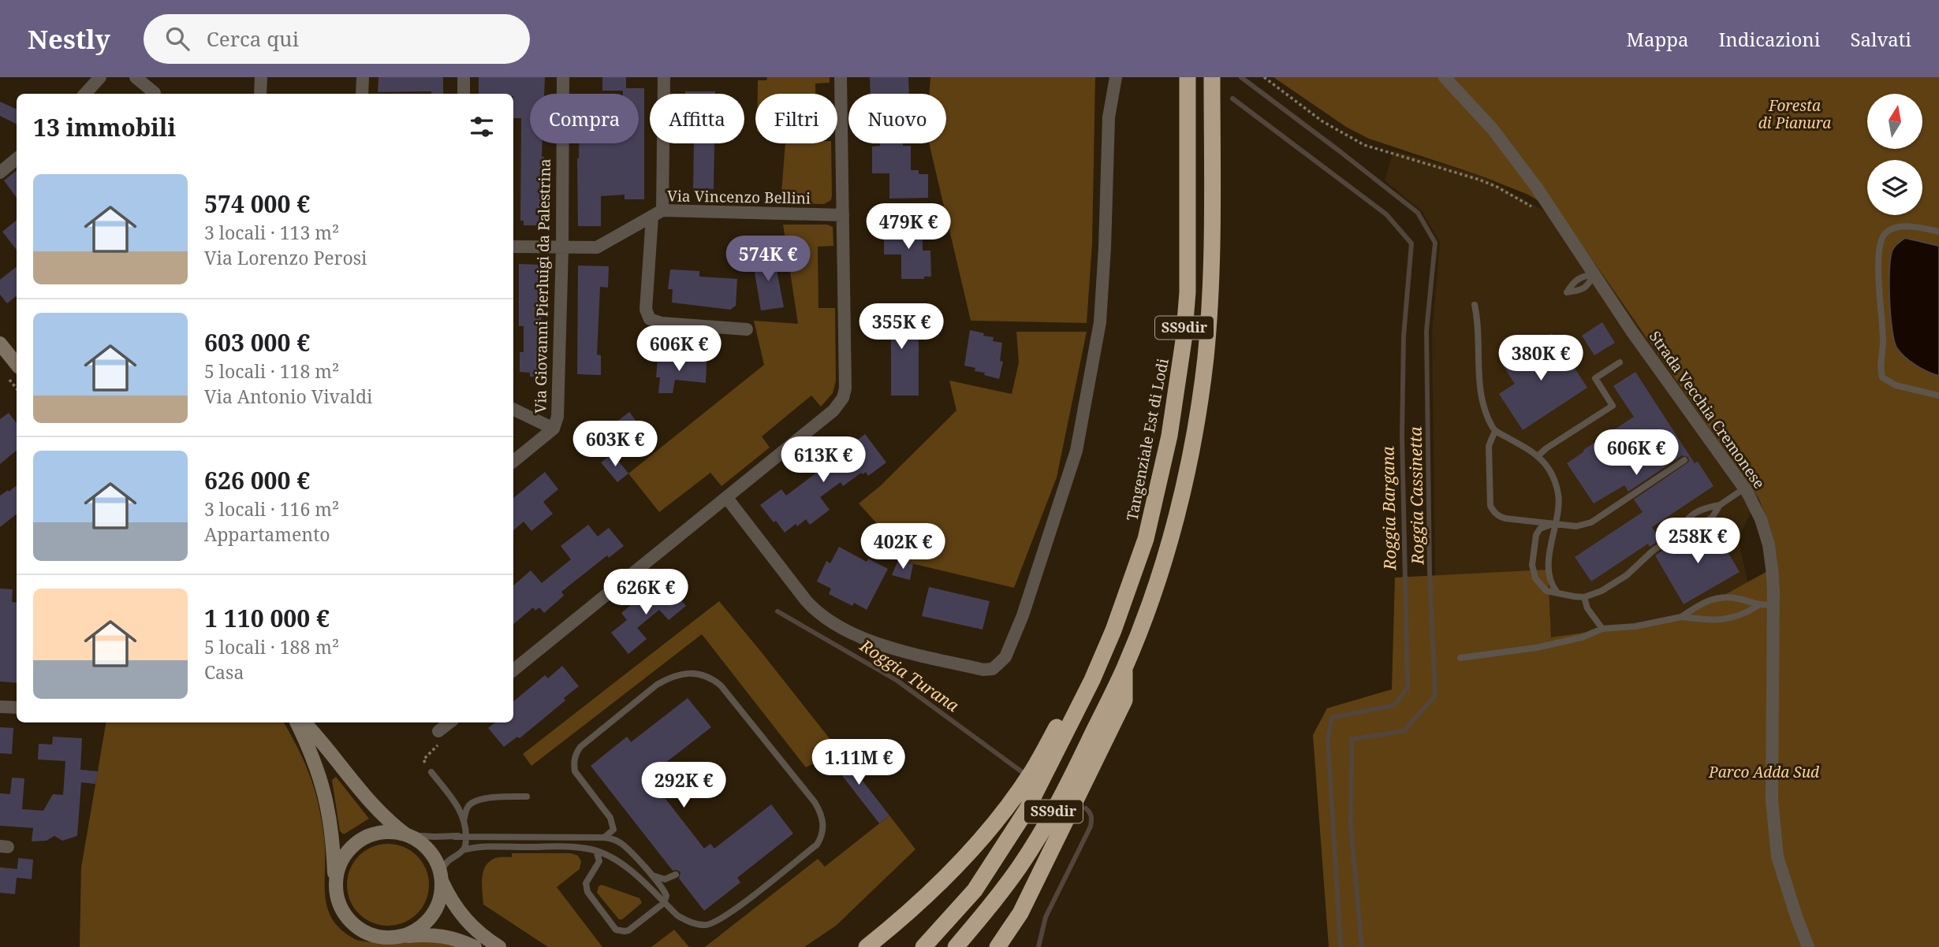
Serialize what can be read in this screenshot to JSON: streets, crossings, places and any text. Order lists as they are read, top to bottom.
{
  "streets": {
    "highway": ["SS9dir", "Tangenziale Est di Lodi"],
    "street": ["Via Vincenzo Bellini", "Via Giovanni Pierluigi da Palestrina", "Strada Vecchia Cremonese"]
  },
  "crossings": [
    ["Via Vincenzo Bellini", "Via Giovanni Pierluigi da Palestrina"]
  ],
  "water": ["Roggia Cassinetta", "Roggia Bargana", "Roggia Turana"],
  "parks": ["Foresta di Pianura", "Parco Adda Sud"],
  "north": "top",
  "page": {
    "header": "Nestly",
    "search": "Cerca qui",
    "nav": ["Mappa", "Indicazioni", "Salvati"],
    "chip": [
      "Compra",
      "Affitta",
      "Filtri",
      "Nuovo"
    ],
    "heading": "13 immobili",
    "list": [
      {
        "name": "574 000 €",
        "note": "3 locali · 113 m² · Via Lorenzo Perosi"
      },
      {
        "name": "603 000 €",
        "note": "5 locali · 118 m² · Via Antonio Vivaldi"
      },
      {
        "name": "626 000 €",
        "note": "3 locali · 116 m² · Appartamento"
      },
      {
        "name": "1 110 000 €",
        "note": "5 locali · 188 m² · Casa"
      }
    ],
    "price": [
      "479K €",
      "574K €",
      "355K €",
      "606K €",
      "380K €",
      "603K €",
      "606K €",
      "613K €",
      "258K €",
      "402K €",
      "626K €",
      "1.11M €",
      "292K €"
    ]
  }
}
